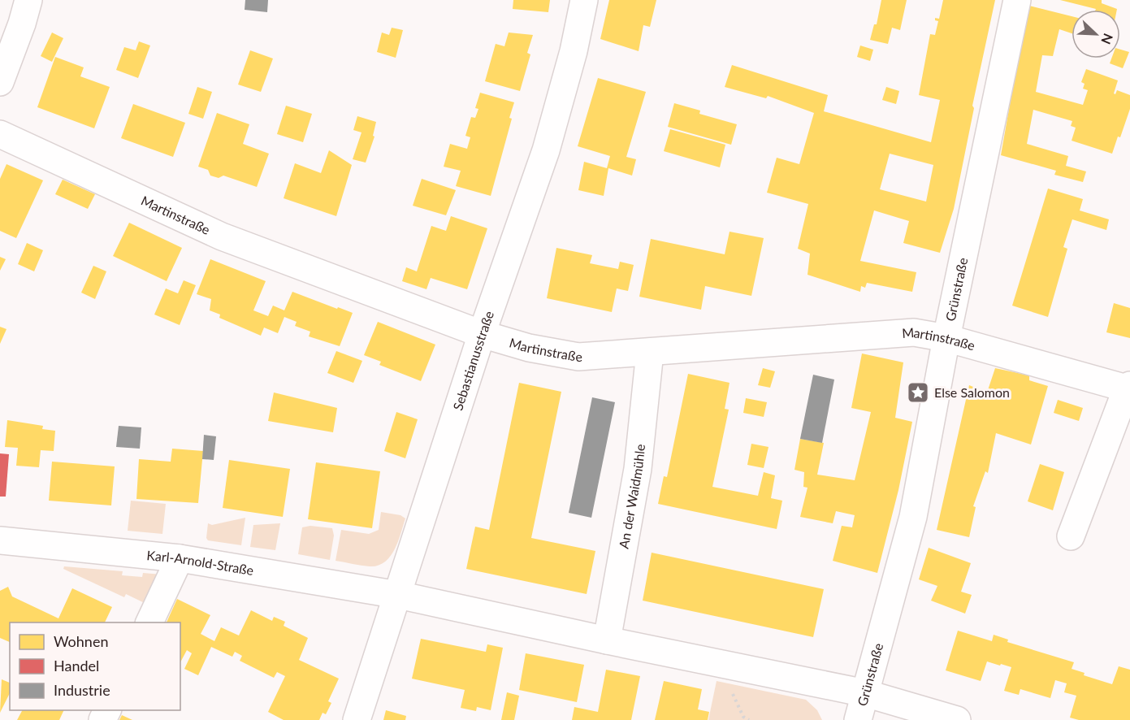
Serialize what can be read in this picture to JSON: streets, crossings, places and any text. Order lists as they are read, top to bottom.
{
  "streets": {
    "street": [
      "Martinstraße",
      "Grünstraße",
      "Sebastianusstraße",
      "An der Waidmühle",
      "Karl-Arnold-Straße"
    ]
  },
  "crossings": [
    ["Martinstraße", "Grünstraße"],
    ["Martinstraße", "Sebastianusstraße"],
    ["Martinstraße", "An der Waidmühle"],
    ["Sebastianusstraße", "Karl-Arnold-Straße"]
  ],
  "places": {
    "place": ["Else Salomon"]
  },
  "legend": ["Wohnen", "Handel", "Industrie"],
  "north": "bottom right"
}
